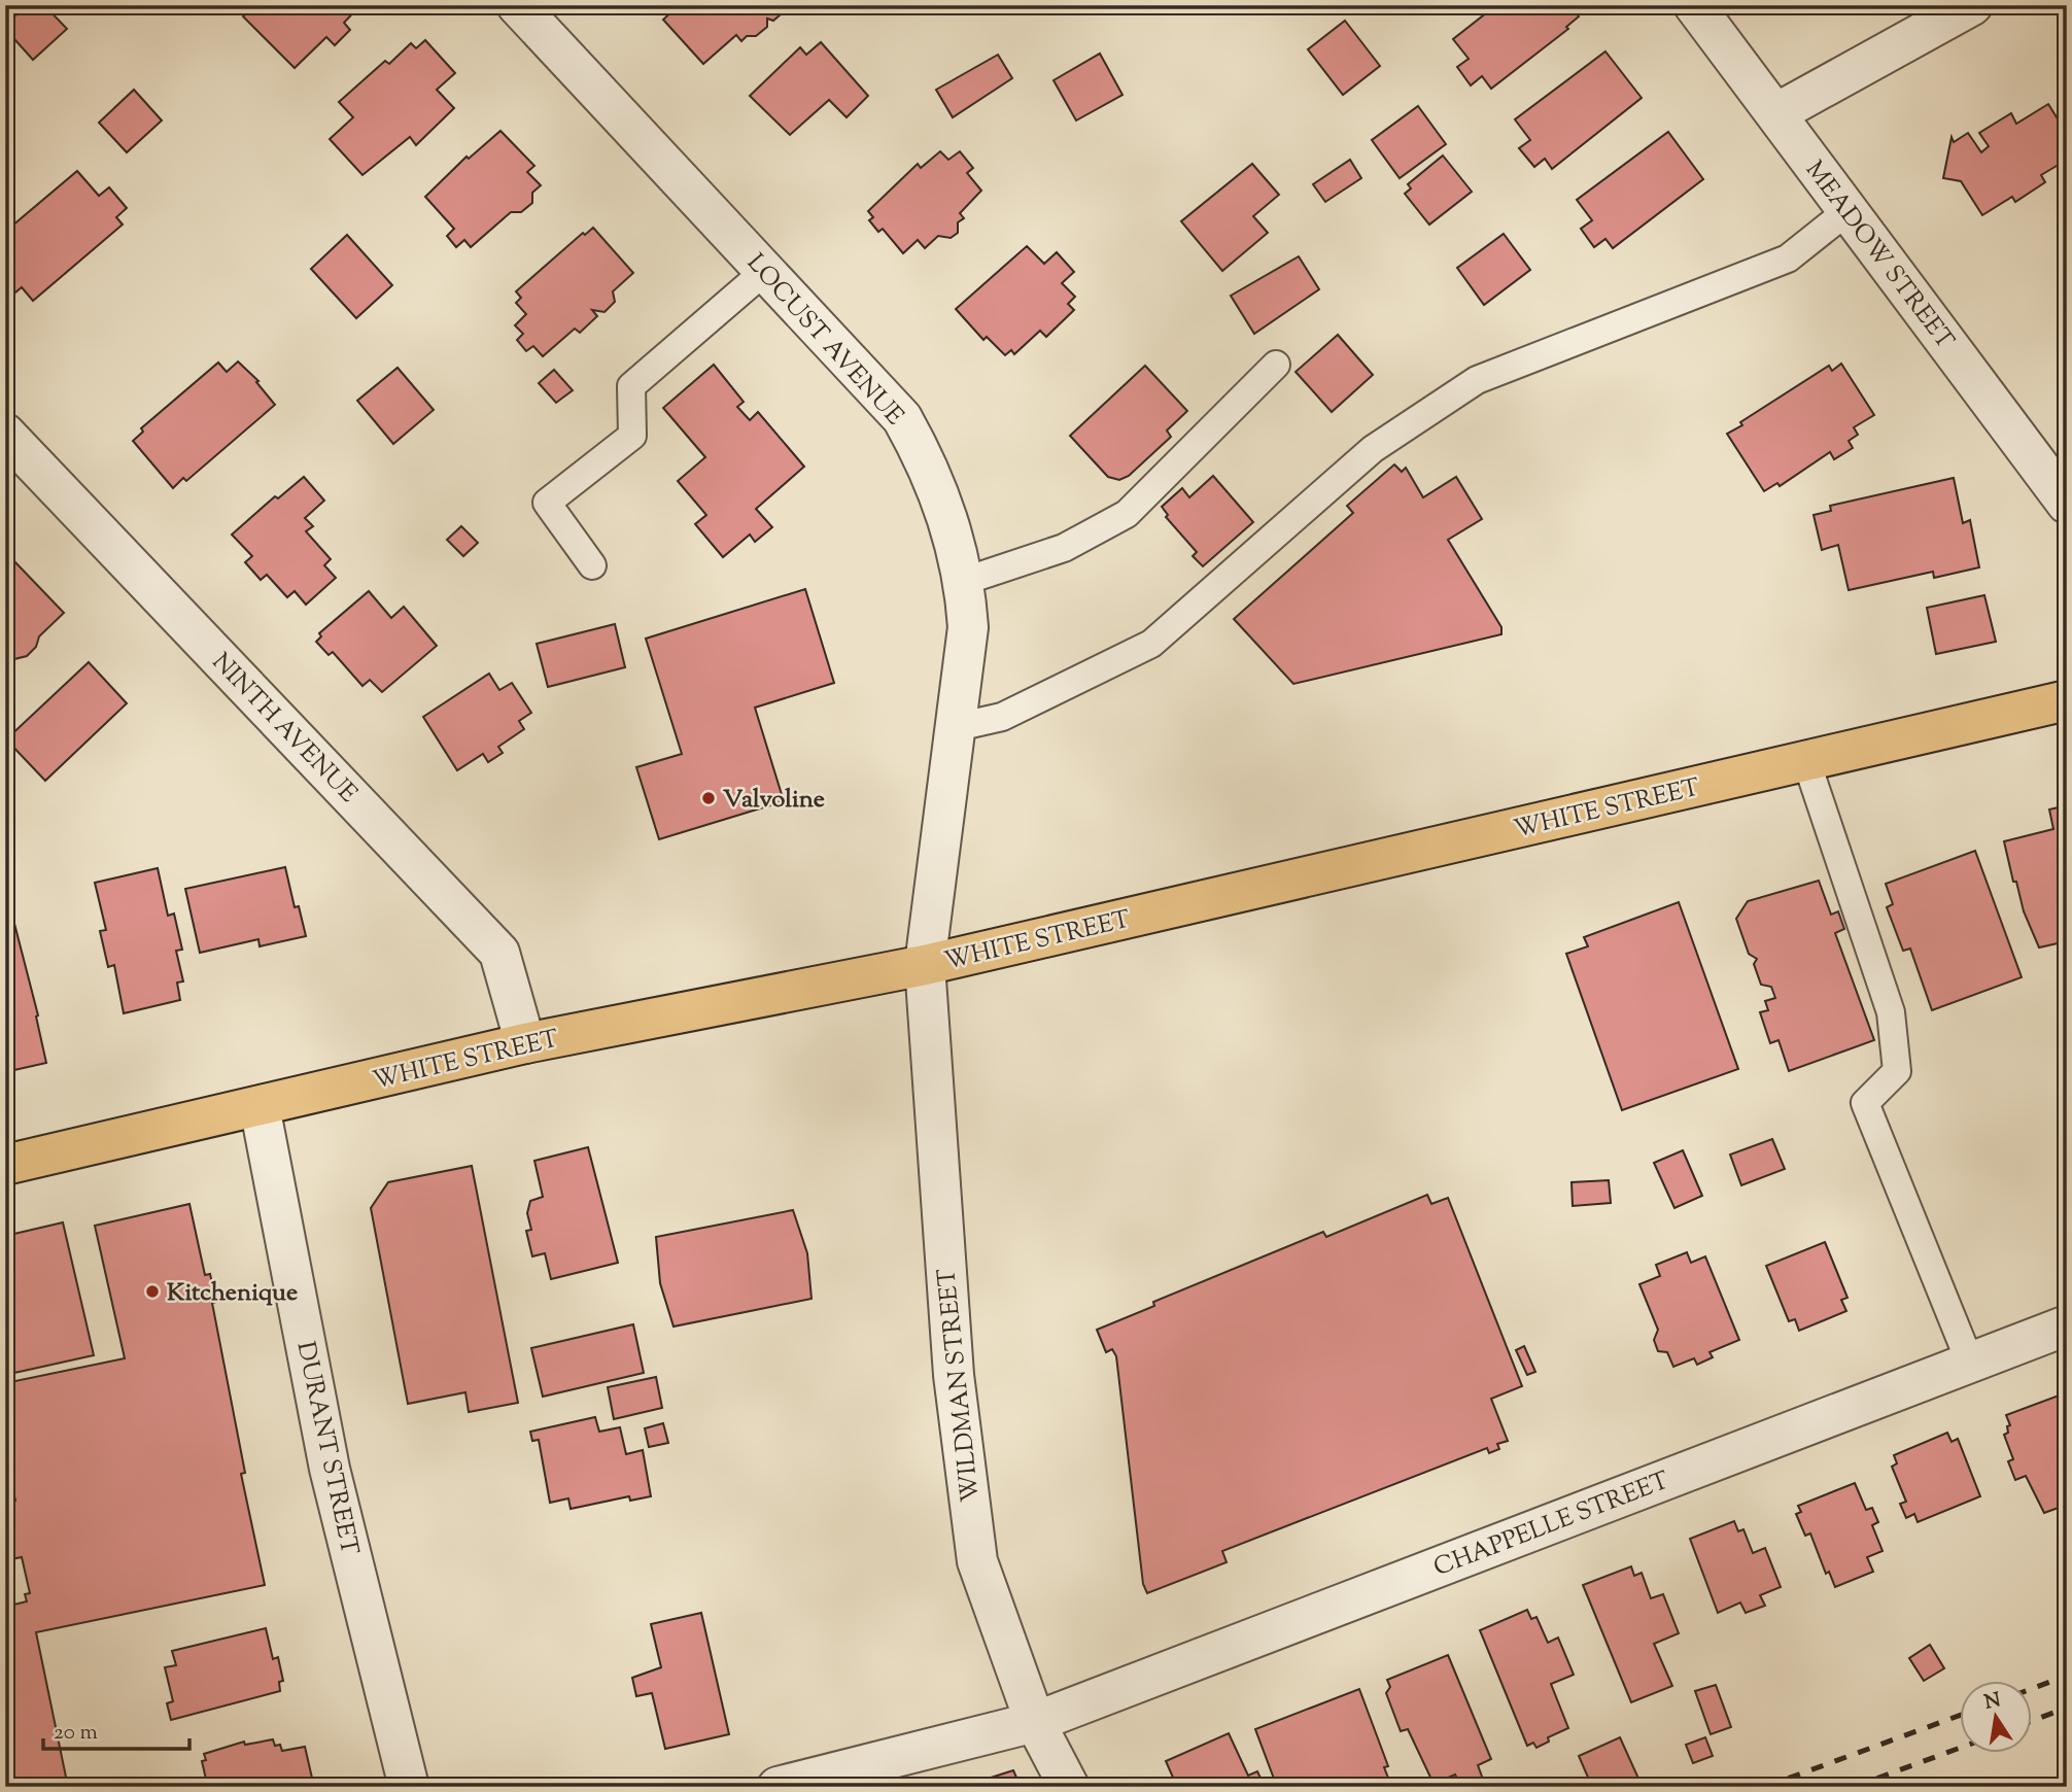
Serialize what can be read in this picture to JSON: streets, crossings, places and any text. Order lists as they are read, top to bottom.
{
  "streets": {
    "main road": ["WHITE STREET"],
    "street": [
      "MEADOW STREET",
      "LOCUST AVENUE",
      "NINTH AVENUE",
      "WILDMAN STREET",
      "DURANT STREET",
      "CHAPPELLE STREET"
    ]
  },
  "crossings": [
    ["LOCUST AVENUE", "WHITE STREET"],
    ["LOCUST AVENUE", "WILDMAN STREET"],
    ["NINTH AVENUE", "WHITE STREET"],
    ["WHITE STREET", "WILDMAN STREET"],
    ["WHITE STREET", "DURANT STREET"],
    ["WILDMAN STREET", "CHAPPELLE STREET"]
  ],
  "places": ["Valvoline", "Kitchenique"],
  "scale_bar": "20 m",
  "north": "top"
}
